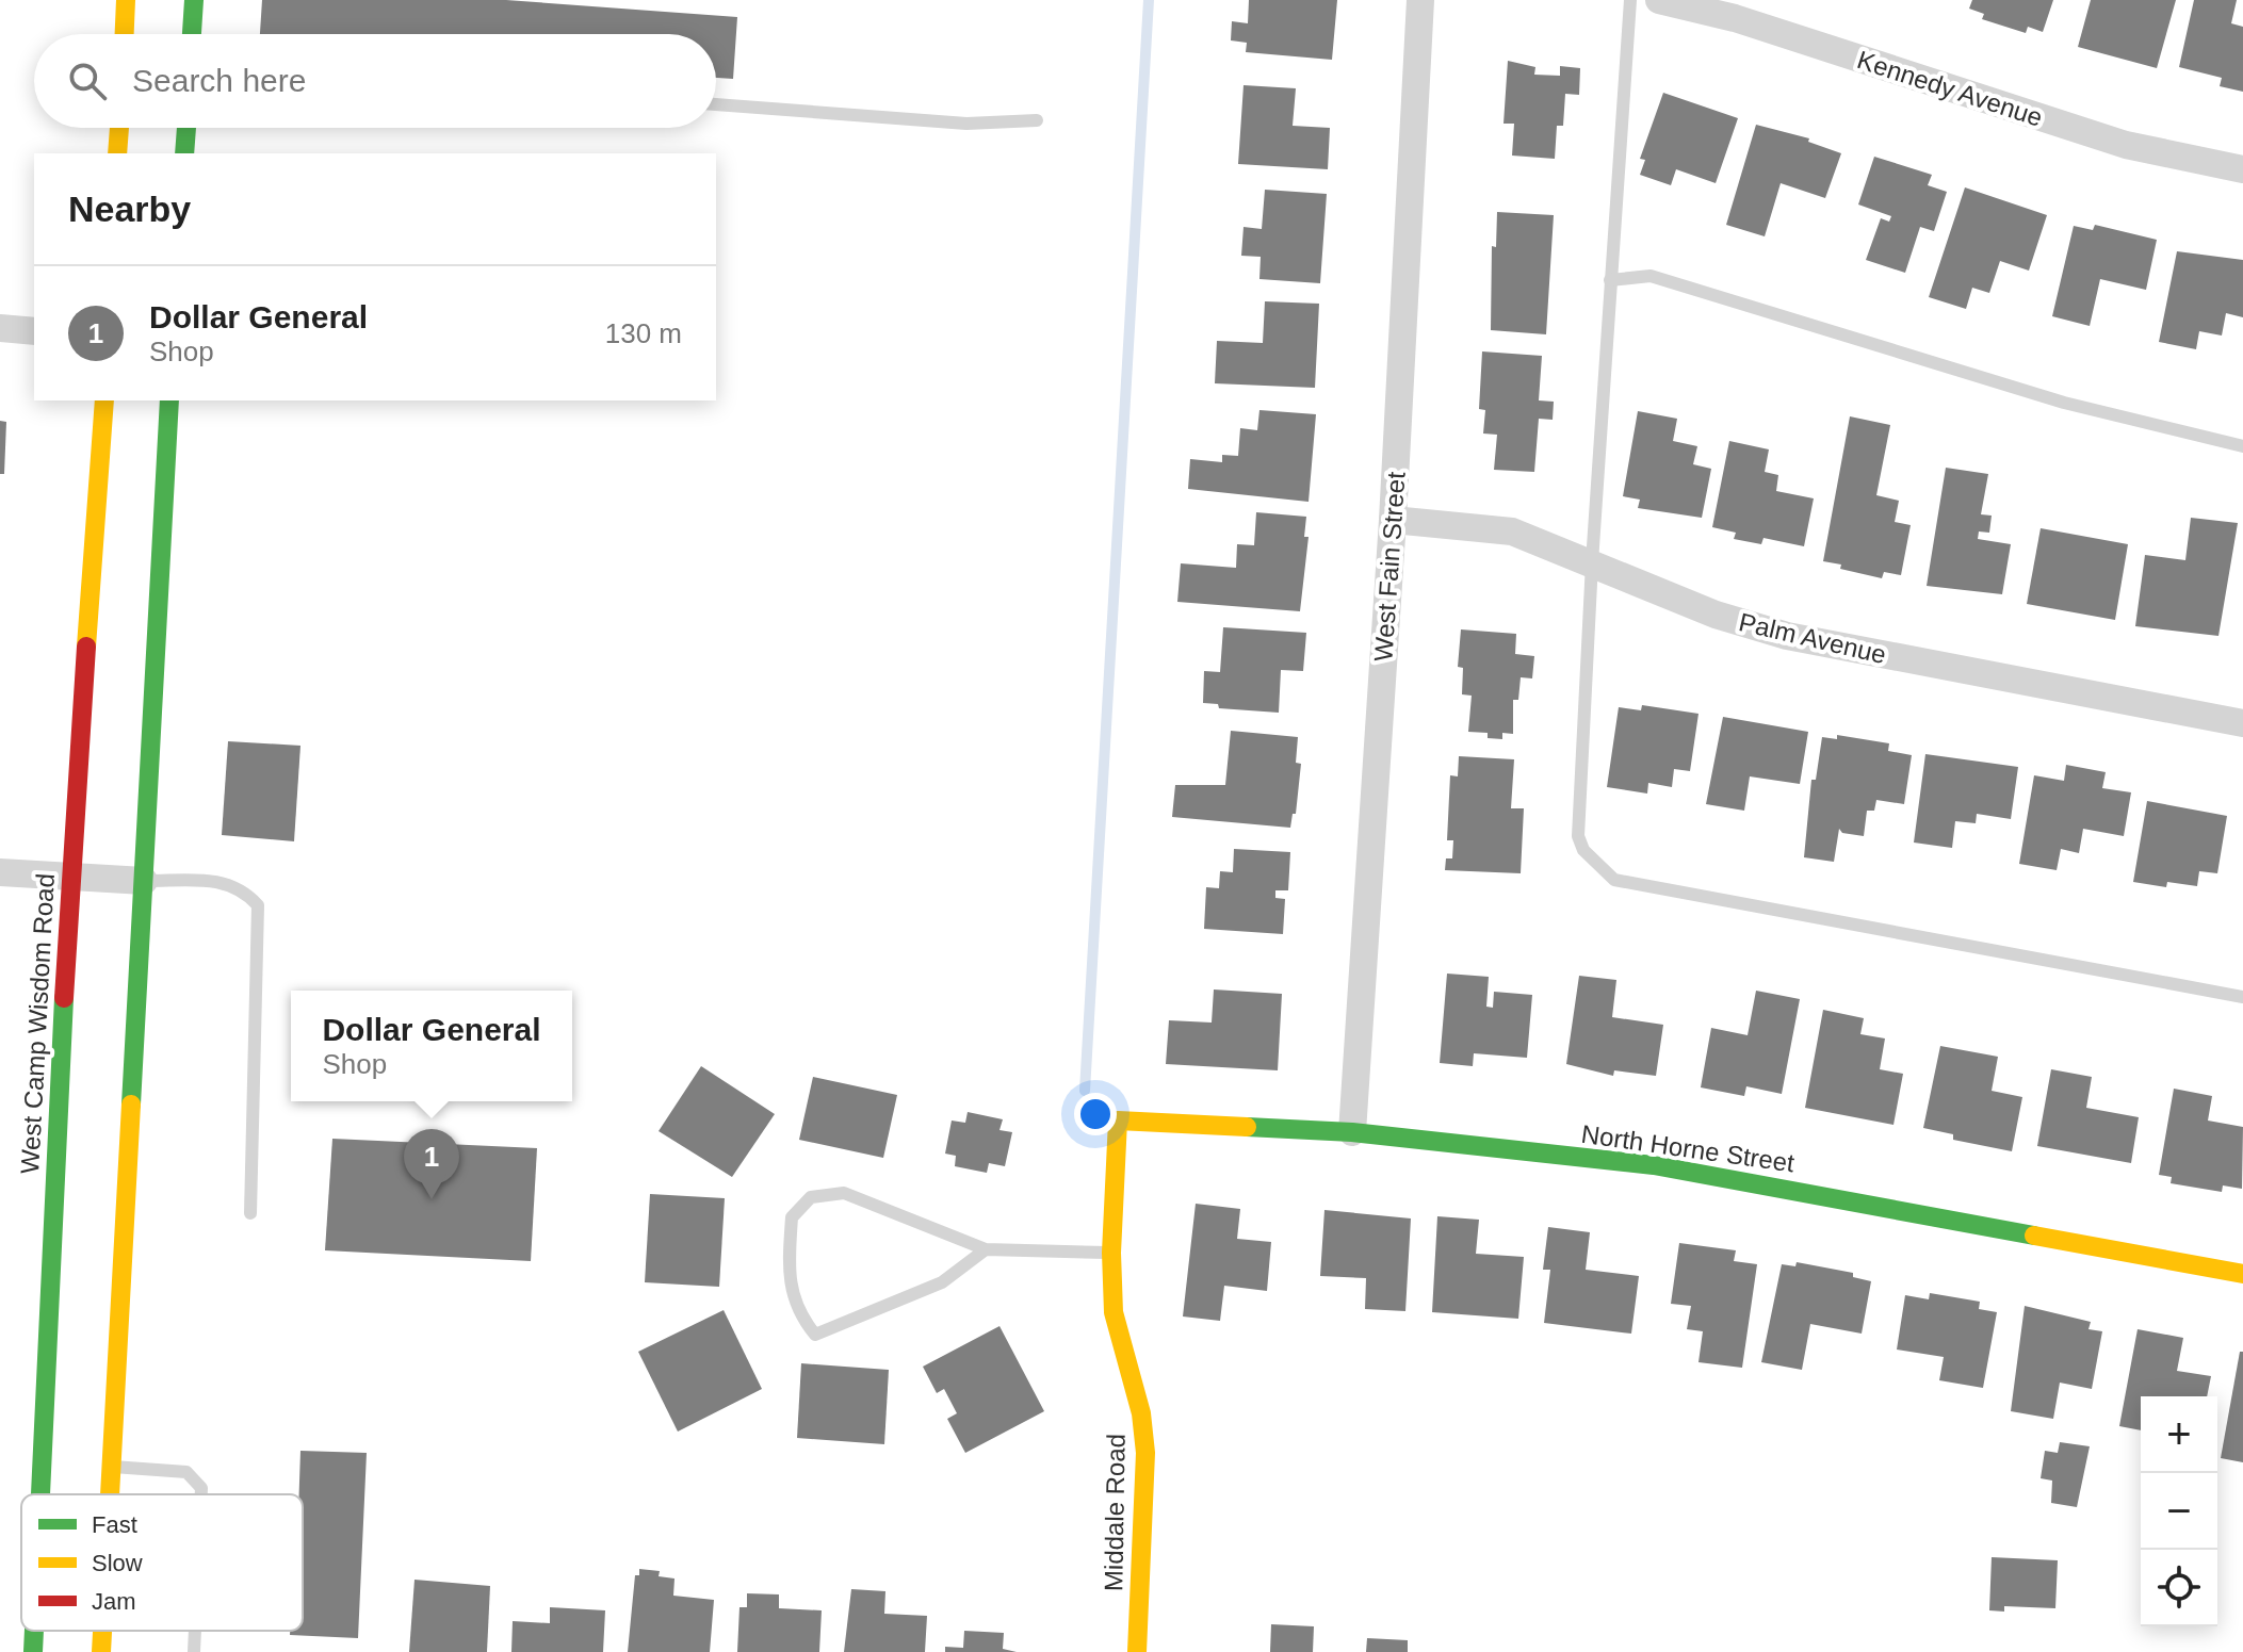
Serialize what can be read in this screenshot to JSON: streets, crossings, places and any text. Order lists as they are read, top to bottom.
{
  "streets": {
    "main road": ["West Camp Wisdom Road", "North Horne Street", "Middale Road"],
    "street": ["Kennedy Avenue", "West Fain Street", "Palm Avenue"]
  },
  "crossings": [
    ["West Fain Street", "Palm Avenue"],
    ["West Fain Street", "North Horne Street"],
    ["North Horne Street", "Middale Road"]
  ],
  "legend": ["Fast", "Slow", "Jam"],
  "page": {
    "search": "Search here",
    "heading": "Nearby",
    "list": [
      {
        "mark": "1",
        "name": "Dollar General",
        "note": "Shop",
        "value": "130 m"
      }
    ],
    "popup": ["Dollar General", "Shop"],
    "pins": "1",
    "map_buttons": ["+", "−"]
  }
}
